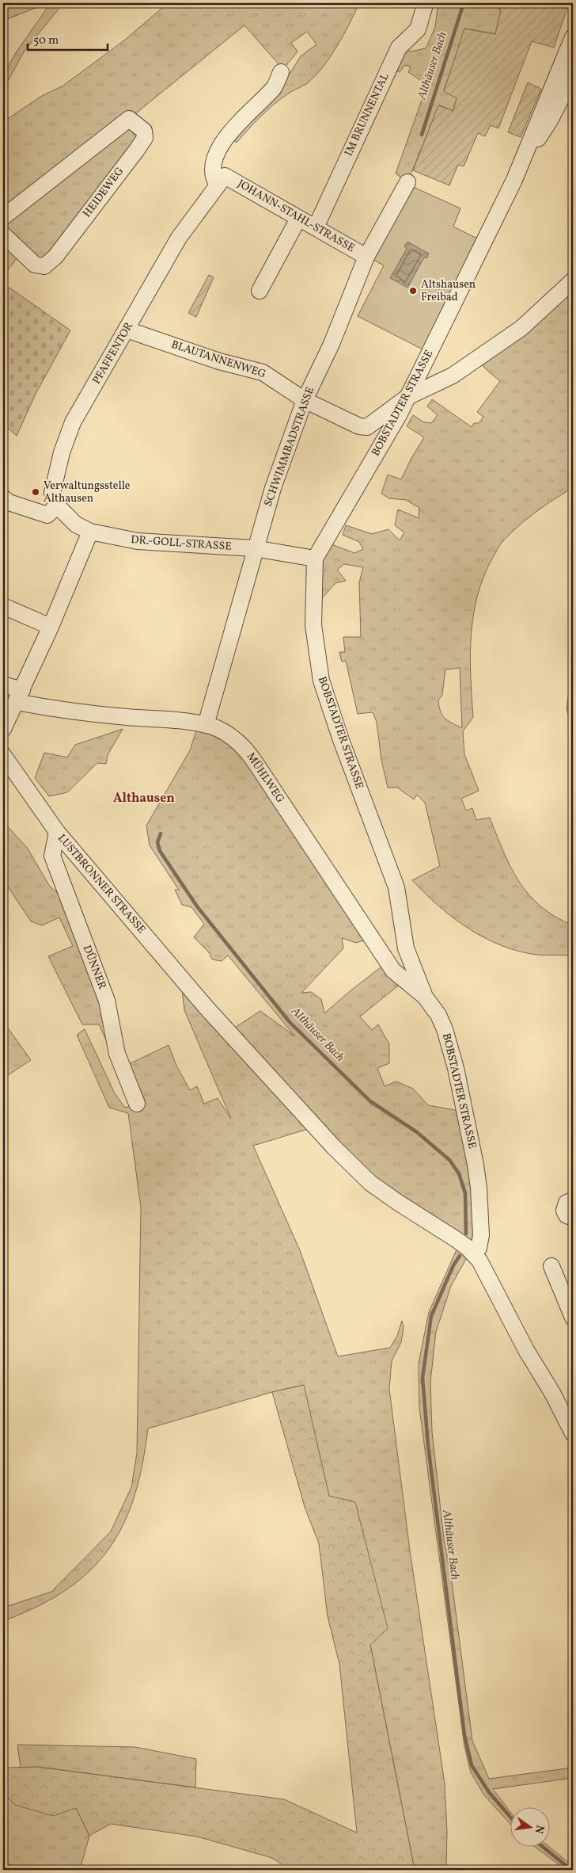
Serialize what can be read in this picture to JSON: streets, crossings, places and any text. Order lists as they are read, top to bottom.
{
  "streets": {
    "street": [
      "IM BRUNNENTAL",
      "HEIDEWEG",
      "JOHANN-STAHL-STRASSE",
      "PFAFFENTOR",
      "BLAUTANNENWEG",
      "BOBSTADTER STRASSE",
      "SCHWIMMBADSTRASSE",
      "DR.-GOLL-STRASSE",
      "MÜHLWEG",
      "LUSTBRONNER STRASSE",
      "DÜNNER"
    ]
  },
  "crossings": [
    ["IM BRUNNENTAL", "JOHANN-STAHL-STRASSE"],
    ["JOHANN-STAHL-STRASSE", "PFAFFENTOR"],
    ["JOHANN-STAHL-STRASSE", "SCHWIMMBADSTRASSE"],
    ["PFAFFENTOR", "BLAUTANNENWEG"],
    ["BLAUTANNENWEG", "BOBSTADTER STRASSE"],
    ["BLAUTANNENWEG", "SCHWIMMBADSTRASSE"],
    ["BOBSTADTER STRASSE", "DR.-GOLL-STRASSE"],
    ["BOBSTADTER STRASSE", "MÜHLWEG"],
    ["BOBSTADTER STRASSE", "LUSTBRONNER STRASSE"],
    ["SCHWIMMBADSTRASSE", "DR.-GOLL-STRASSE"],
    ["SCHWIMMBADSTRASSE", "MÜHLWEG"],
    ["LUSTBRONNER STRASSE", "DÜNNER"]
  ],
  "districts": ["Althausen"],
  "water": ["Althäuser Bach"],
  "places": ["Altshausen Freibad", "Verwaltungsstelle Althausen"],
  "scale_bar": "50 m",
  "north": "right"
}
